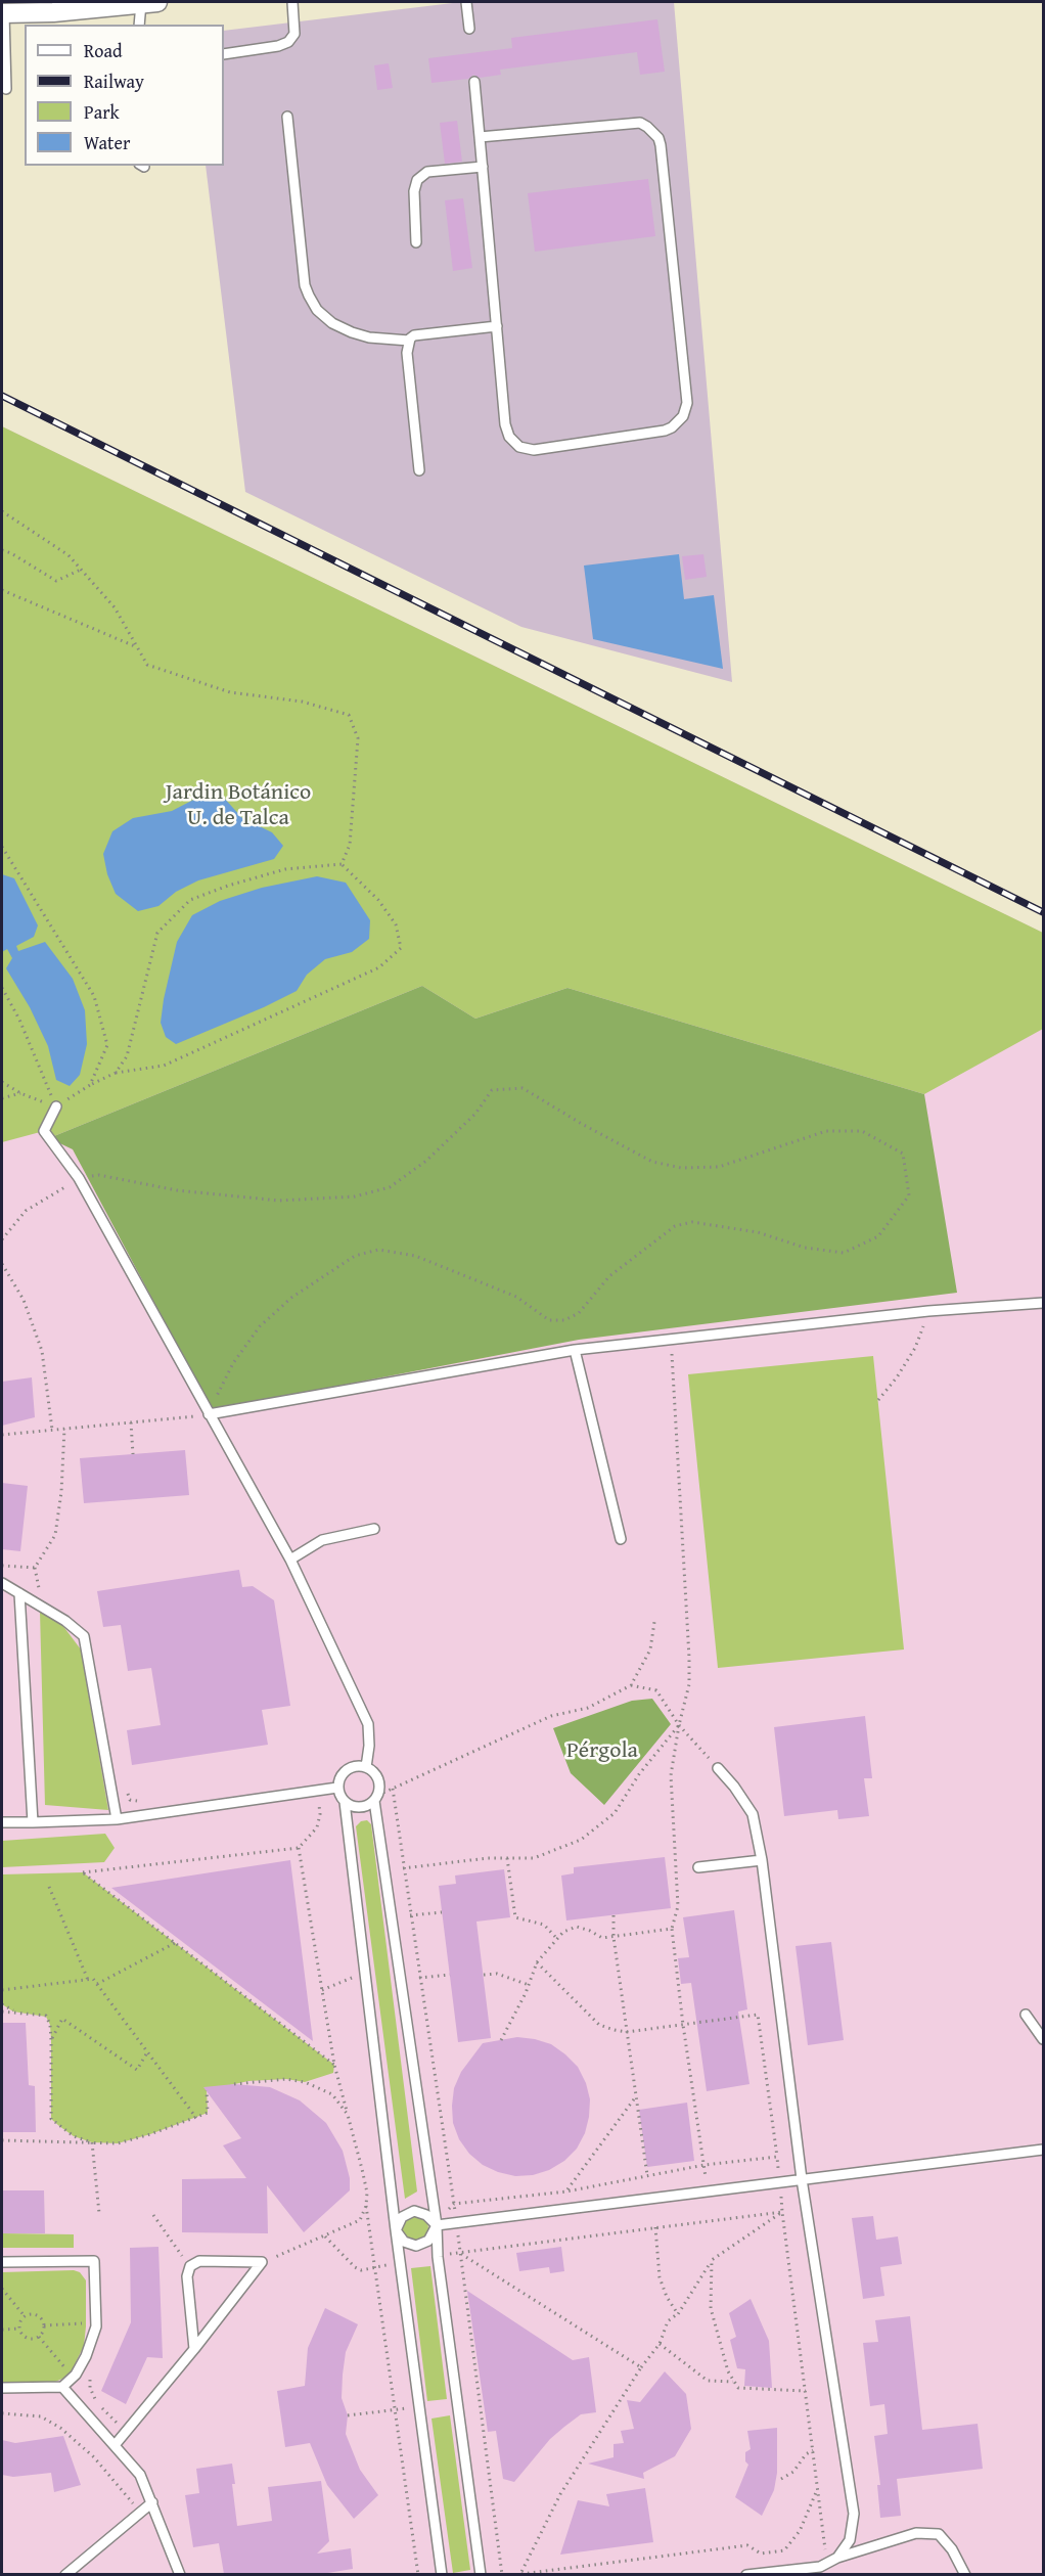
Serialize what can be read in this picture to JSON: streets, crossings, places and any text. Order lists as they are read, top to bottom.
{
  "parks": ["Jardin Botánico U. de Talca", "Pérgola"],
  "legend": [
    "Road",
    "Railway",
    "Park",
    "Water"
  ]
}
